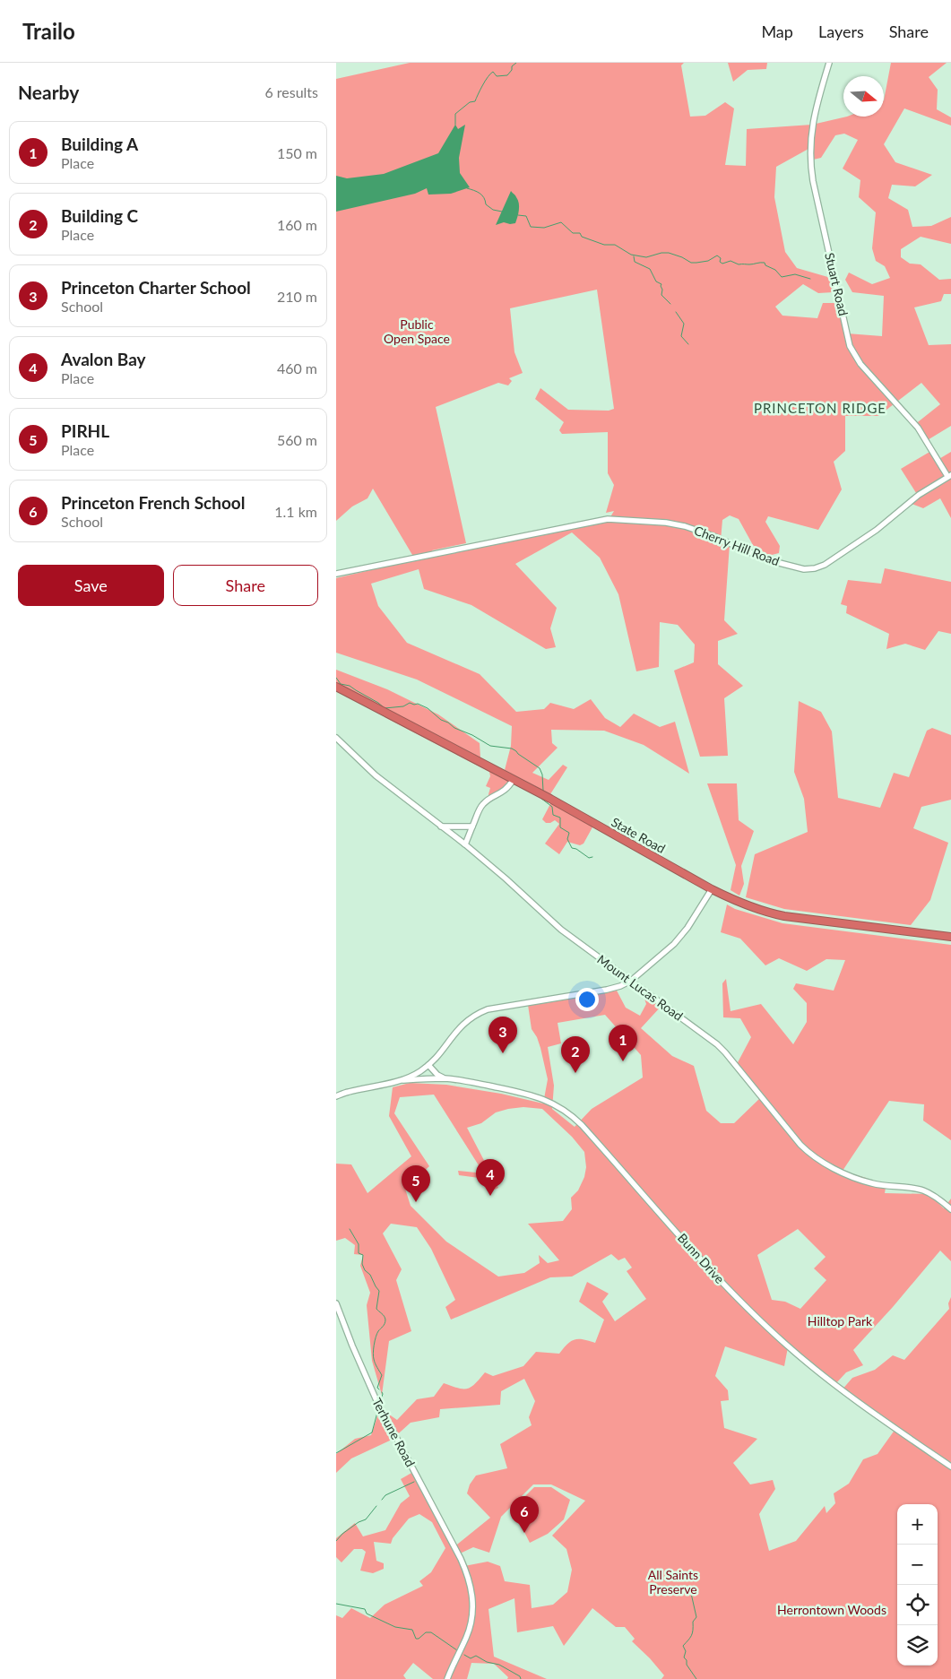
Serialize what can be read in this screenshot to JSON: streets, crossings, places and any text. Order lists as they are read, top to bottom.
{
  "streets": {
    "highway": ["State Road"],
    "street": [
      "Stuart Road",
      "Cherry Hill Road",
      "Mount Lucas Road",
      "Bunn Drive",
      "Terhune Road"
    ]
  },
  "crossings": [
    ["Stuart Road", "Cherry Hill Road"]
  ],
  "districts": ["PRINCETON RIDGE"],
  "parks": [
    "Public Open Space",
    "Hilltop Park",
    "All Saints Preserve",
    "Herrontown Woods"
  ],
  "north": "right",
  "page": {
    "header": "Trailo",
    "nav": ["Map", "Layers", "Share"],
    "heading": ["Nearby", "6 results"],
    "list": [
      {
        "mark": "1",
        "name": "Building A",
        "note": "Place",
        "value": "150 m"
      },
      {
        "mark": "2",
        "name": "Building C",
        "note": "Place",
        "value": "160 m"
      },
      {
        "mark": "3",
        "name": "Princeton Charter School",
        "note": "School",
        "value": "210 m"
      },
      {
        "mark": "4",
        "name": "Avalon Bay",
        "note": "Place",
        "value": "460 m"
      },
      {
        "mark": "5",
        "name": "PIRHL",
        "note": "Place",
        "value": "560 m"
      },
      {
        "mark": "6",
        "name": "Princeton French School",
        "note": "School",
        "value": "1.1 km"
      }
    ],
    "buttons": ["Save", "Share"],
    "pins": [
      "3",
      "1",
      "2",
      "4",
      "5",
      "6"
    ],
    "map_buttons": ["+", "−"]
  }
}
